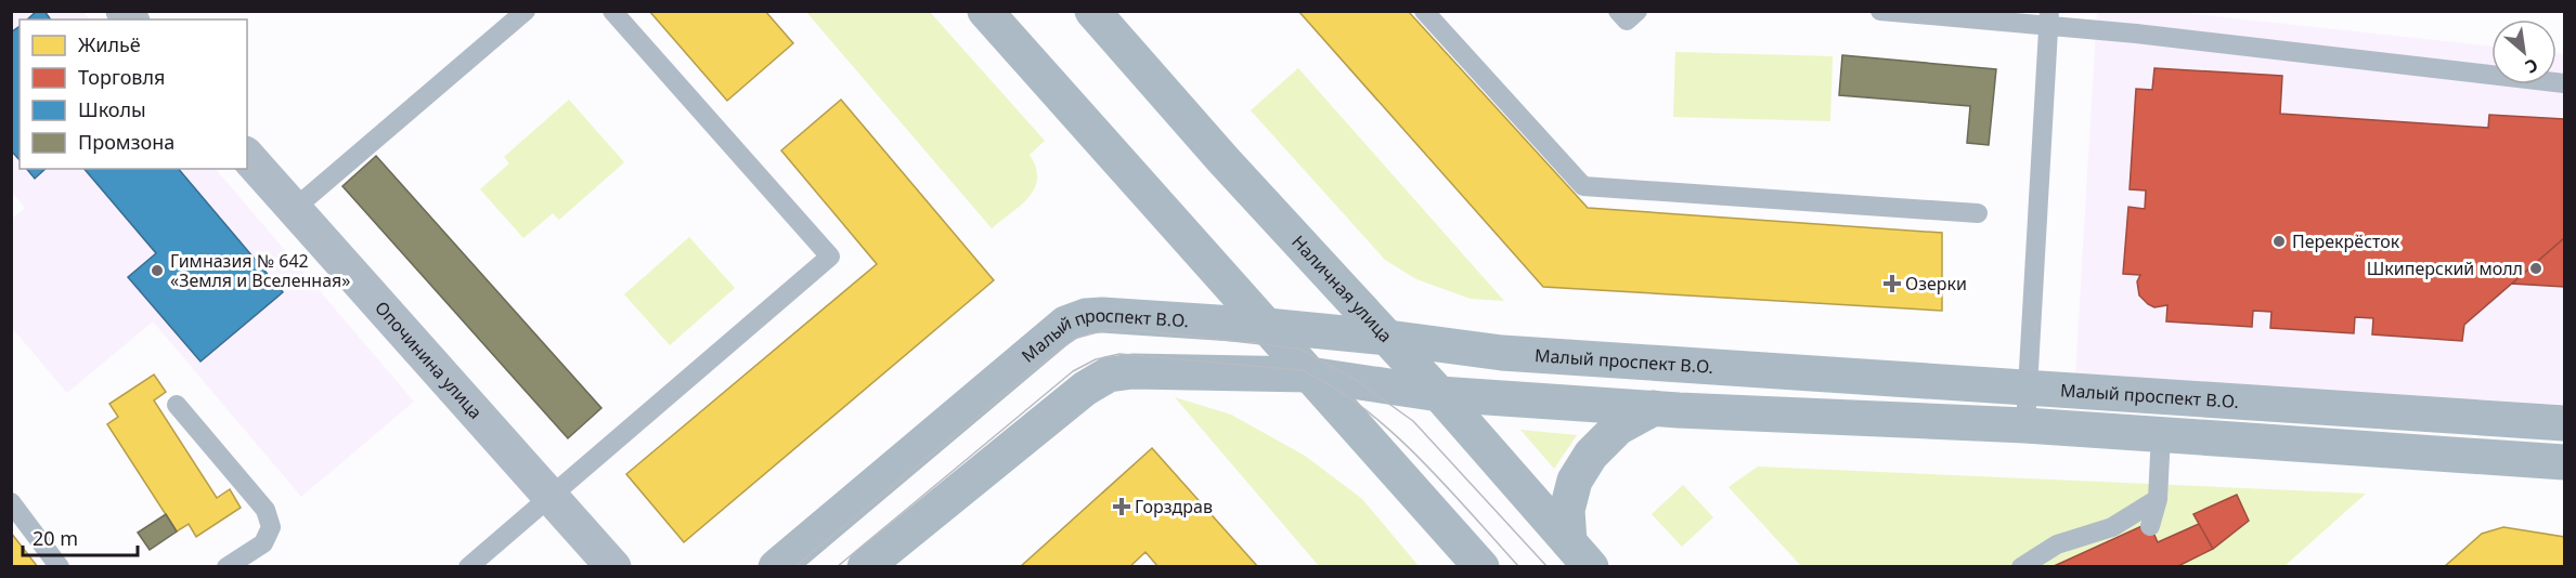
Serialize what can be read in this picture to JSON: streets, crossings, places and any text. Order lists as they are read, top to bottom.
{
  "streets": {
    "main road": ["Наличная улица", "Малый проспект В.О."],
    "street": ["Опочинина улица"]
  },
  "crossings": [
    ["Наличная улица", "Малый проспект В.О."]
  ],
  "places": {
    "other": ["Перекрёсток", "Шкиперский молл", "Гимназия № 642 «Земля и Вселенная»"],
    "health": ["Озерки", "Горздрав"]
  },
  "legend": [
    "Жильё",
    "Торговля",
    "Школы",
    "Промзона"
  ],
  "scale_bar": "20 m",
  "north": "bottom right"
}
